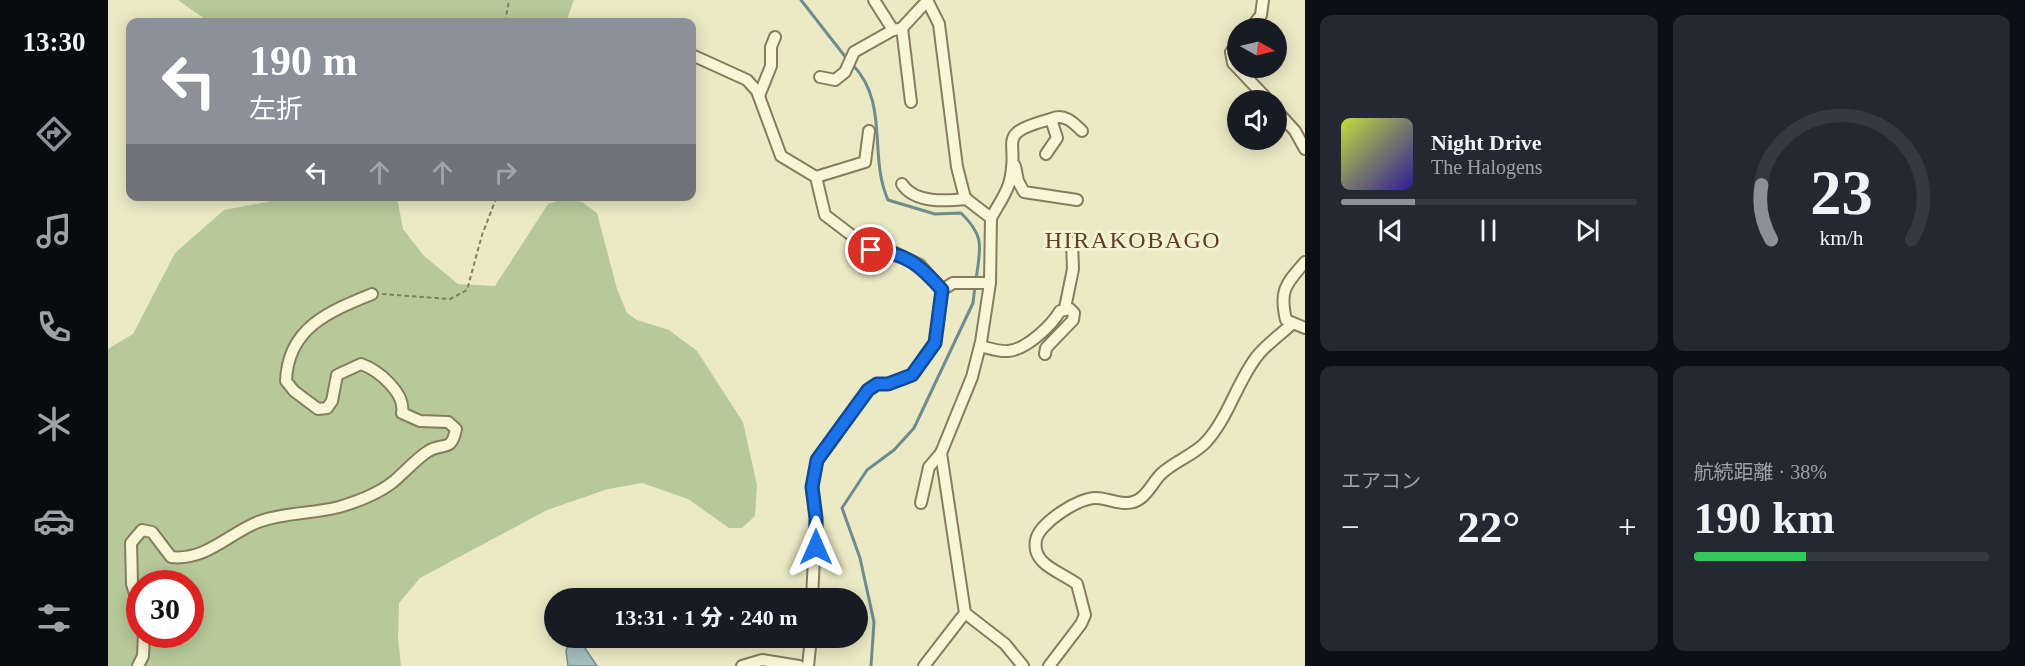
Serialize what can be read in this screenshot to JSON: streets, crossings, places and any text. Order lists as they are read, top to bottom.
{
  "districts": ["HIRAKOBAGO"],
  "north": "right",
  "page": {
    "tabs": "13:30",
    "turn": ["190 m", "左折"],
    "song": ["Night Drive", "The Halogens"],
    "tile": [
      "エアコン",
      ["航続距離 · 38%", "190 km"]
    ],
    "heat": ["−", "22°", "+"],
    "limit": "30",
    "trip": "13:31 · 1 分 · 240 m",
    "gauge": ["23", "km/h"]
  }
}
